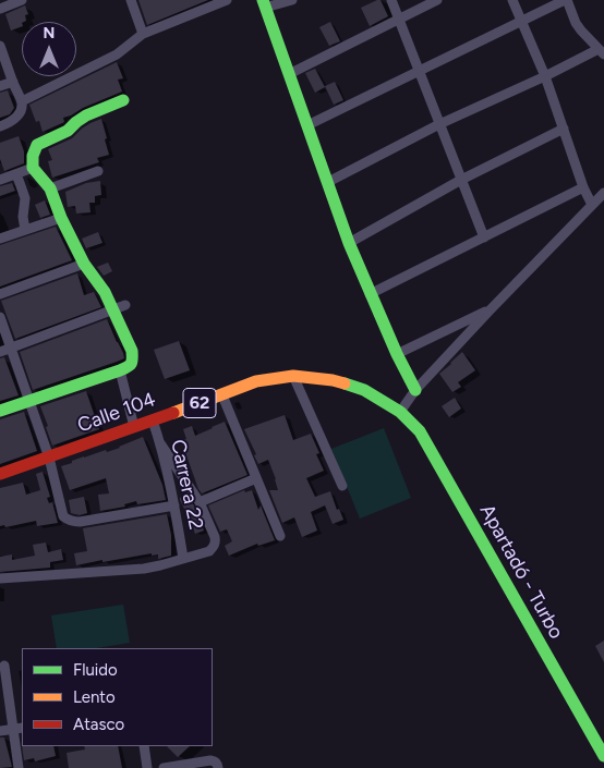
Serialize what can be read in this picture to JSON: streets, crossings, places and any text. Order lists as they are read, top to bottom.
{
  "streets": {
    "street": [
      "62",
      "Calle 104",
      "Carrera 22",
      "Apartadó - Turbo"
    ]
  },
  "crossings": [
    ["Calle 104", "Carrera 22"],
    ["Calle 104", "Apartadó - Turbo"]
  ],
  "legend": ["Fluido", "Lento", "Atasco"],
  "north": "top"
}
